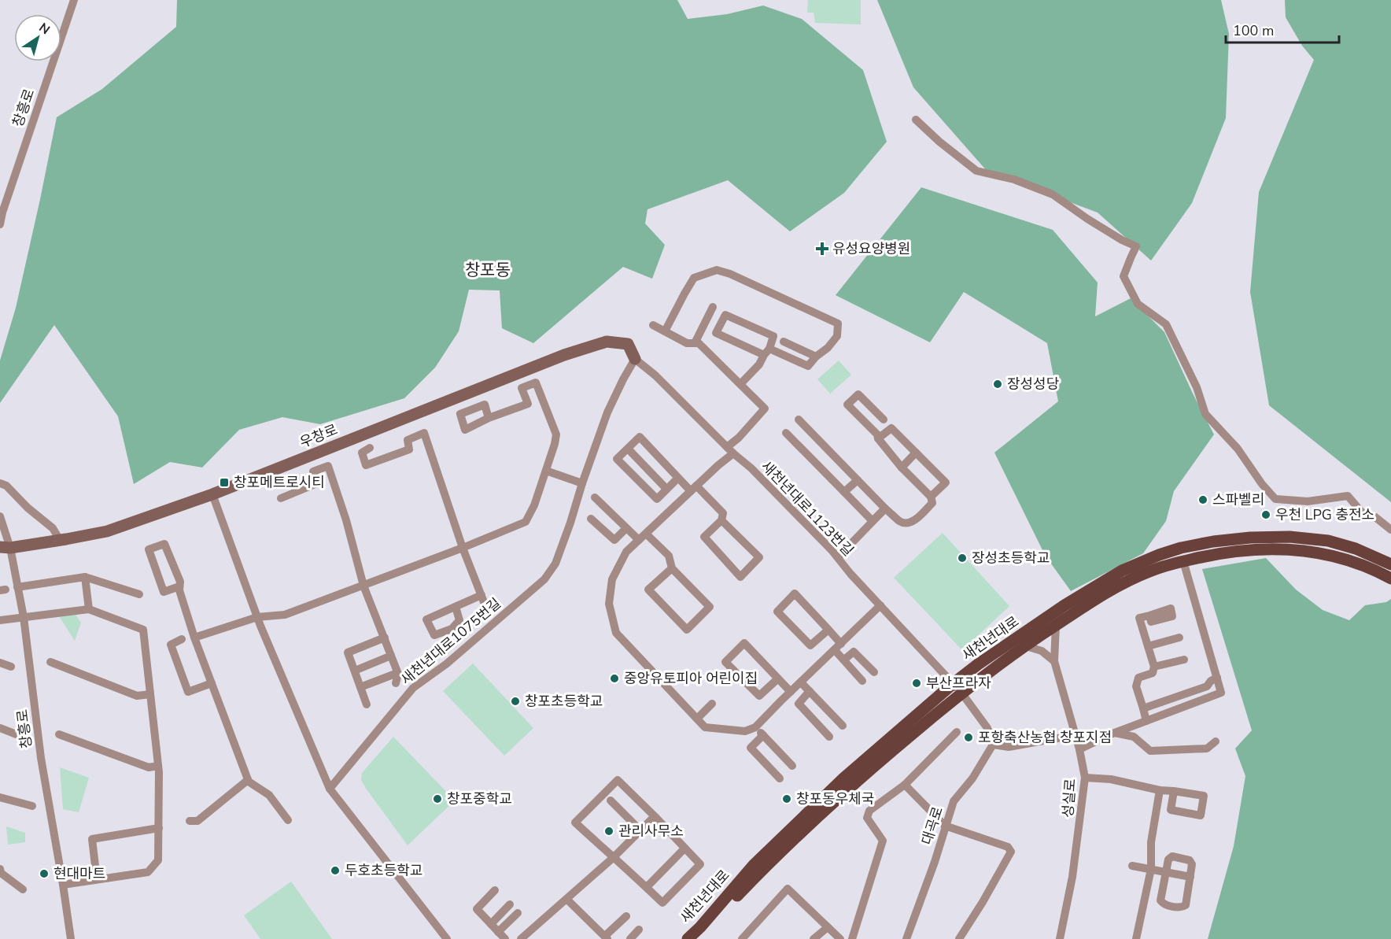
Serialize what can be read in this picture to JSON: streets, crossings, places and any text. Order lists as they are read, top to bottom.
{
  "streets": {
    "main road": ["우창로", "새천년대로"],
    "street": [
      "창흥로",
      "새천년대로1123번길",
      "새천년대로1075번길",
      "성실로",
      "대곡로"
    ]
  },
  "crossings": [
    ["창흥로", "우창로"],
    ["우창로", "새천년대로1123번길"],
    ["우창로", "새천년대로1075번길"],
    ["새천년대로1123번길", "새천년대로"],
    ["새천년대로1123번길", "새천년대로1075번길"],
    ["새천년대로", "성실로"]
  ],
  "districts": ["창포동"],
  "places": {
    "health": ["유성요양병원"],
    "other": [
      "장성성당",
      "스파벨리",
      "우천 LPG 충전소",
      "장성초등학교",
      "중앙유토피아 어린이집",
      "부산프라자",
      "창포초등학교",
      "포항축산농협 창포지점",
      "창포중학교",
      "창포동우체국",
      "관리사무소",
      "두호초등학교",
      "현대마트"
    ],
    "transit": ["창포메트로시티"]
  },
  "scale_bar": "100 m",
  "north": "top right"
}
